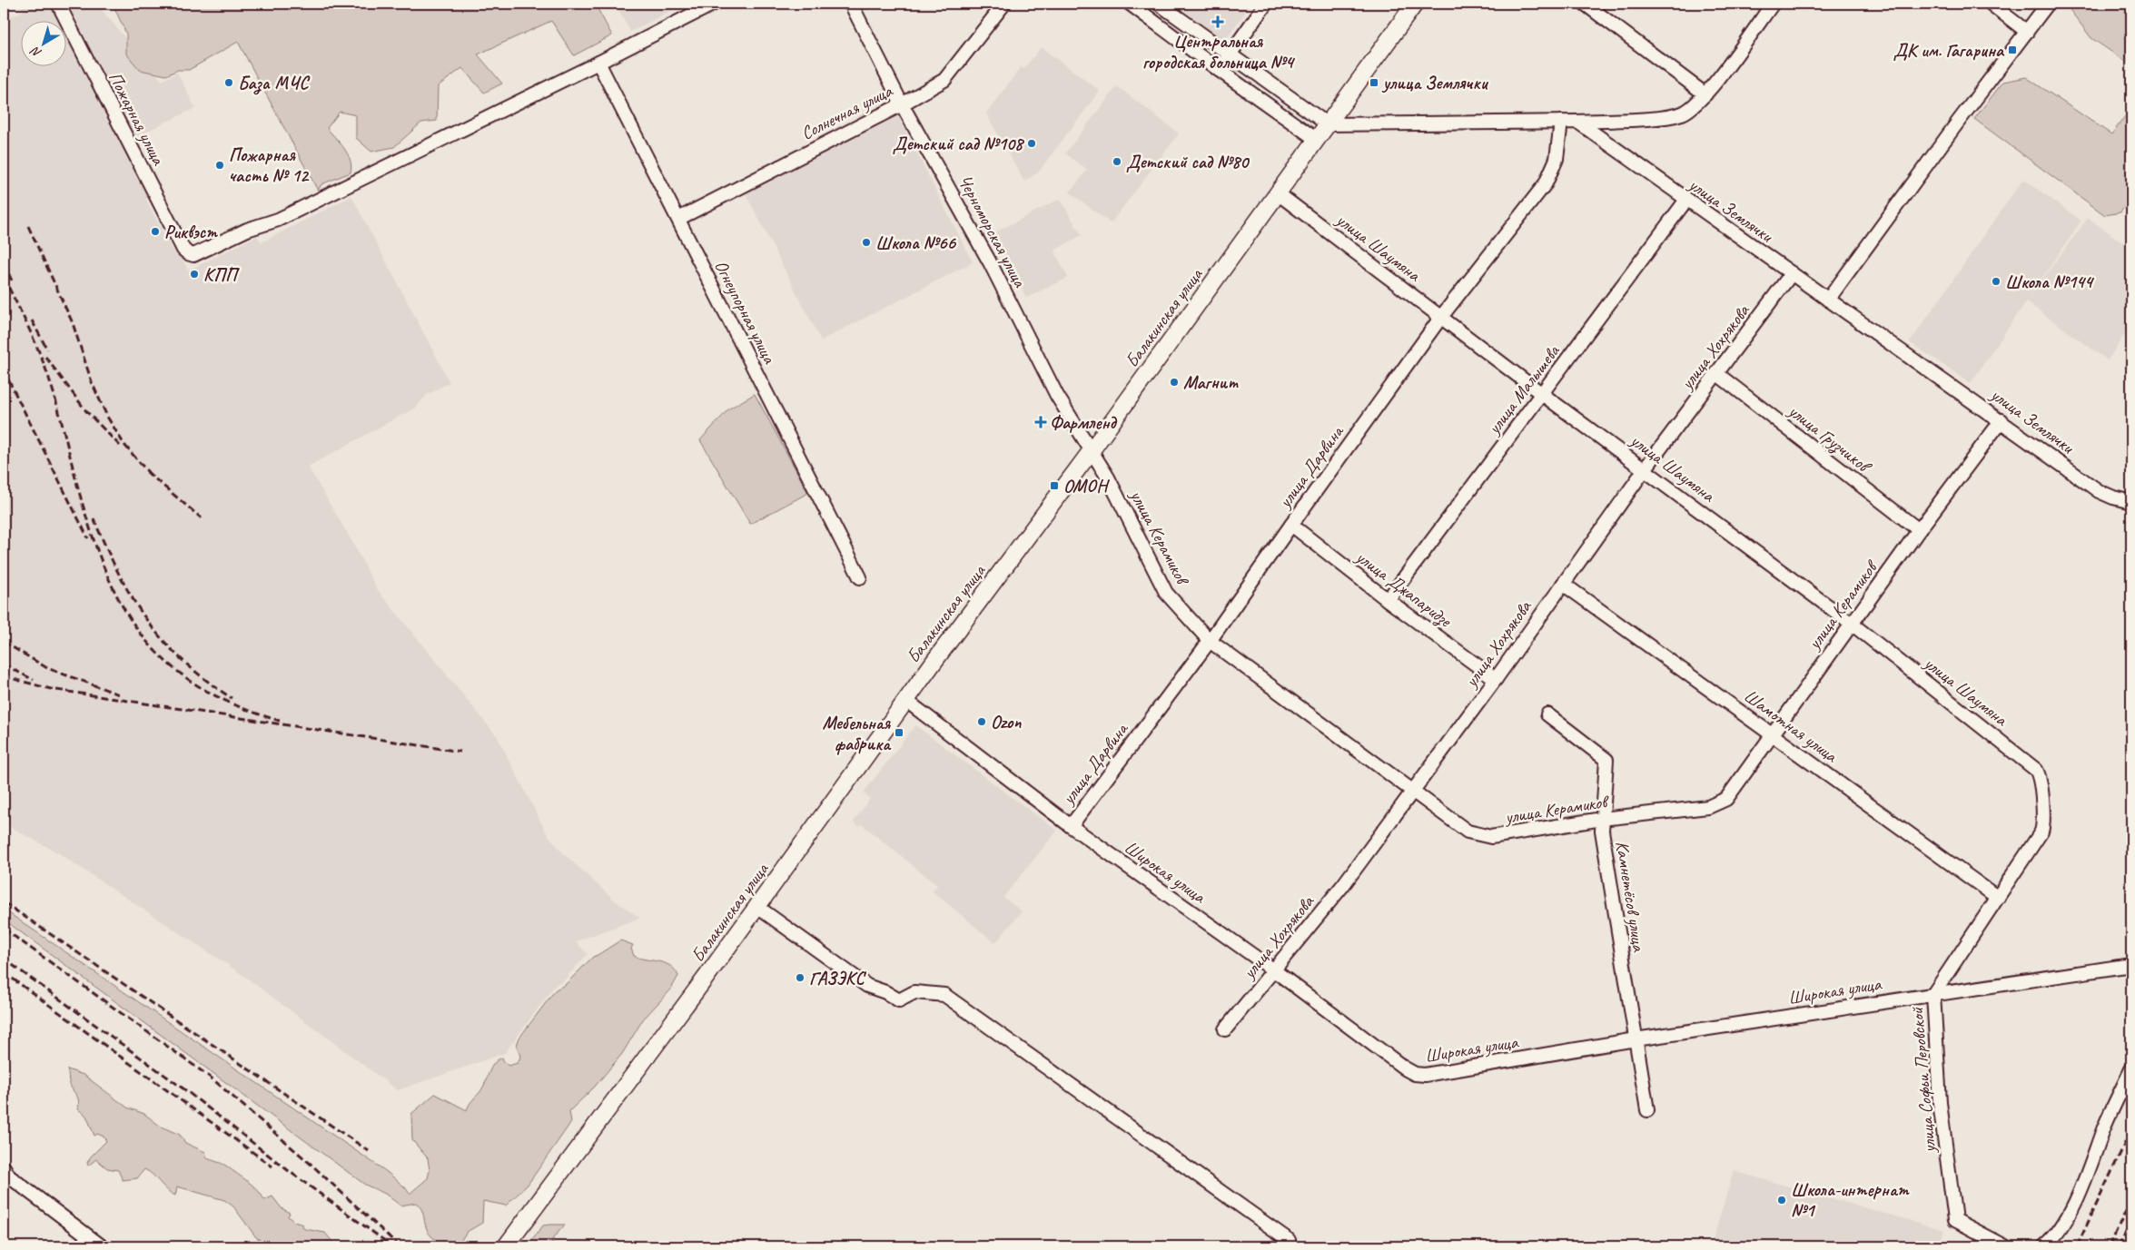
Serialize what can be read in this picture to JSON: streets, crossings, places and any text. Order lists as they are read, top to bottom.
{
  "streets": {
    "main road": ["Балакинская улица"],
    "street": [
      "Солнечная улица",
      "Пожарная улица",
      "улица Землячки",
      "Черноморская улица",
      "улица Шаумяна",
      "Огнеупорная улица",
      "улица Хохрякова",
      "улица Малышева",
      "улица Грузчиков",
      "улица Дарвина",
      "улица Керамиков",
      "улица Джапаридзе",
      "Шамотная улица",
      "Широкая улица",
      "Камнетёсов улица",
      "улица Софьи Перовской"
    ]
  },
  "crossings": [
    ["Солнечная улица", "Черноморская улица"],
    ["Солнечная улица", "Огнеупорная улица"],
    ["Пожарная улица", "Огнеупорная улица"],
    ["улица Землячки", "улица Хохрякова"],
    ["улица Землячки", "улица Малышева"],
    ["улица Землячки", "улица Керамиков"],
    ["Черноморская улица", "Балакинская улица"],
    ["Черноморская улица", "улица Керамиков"],
    ["улица Шаумяна", "Балакинская улица"],
    ["улица Шаумяна", "улица Хохрякова"],
    ["улица Шаумяна", "улица Малышева"],
    ["улица Шаумяна", "улица Дарвина"],
    ["улица Шаумяна", "улица Керамиков"],
    ["улица Шаумяна", "улица Софьи Перовской"],
    ["Балакинская улица", "улица Керамиков"],
    ["Балакинская улица", "Широкая улица"],
    ["улица Хохрякова", "улица Грузчиков"],
    ["улица Хохрякова", "улица Керамиков"],
    ["улица Хохрякова", "улица Джапаридзе"],
    ["улица Хохрякова", "Шамотная улица"],
    ["улица Хохрякова", "Широкая улица"],
    ["улица Малышева", "улица Джапаридзе"],
    ["улица Грузчиков", "улица Керамиков"],
    ["улица Дарвина", "улица Керамиков"],
    ["улица Дарвина", "улица Джапаридзе"],
    ["улица Дарвина", "Широкая улица"],
    ["улица Керамиков", "Шамотная улица"],
    ["улица Керамиков", "Камнетёсов улица"],
    ["Шамотная улица", "улица Софьи Перовской"],
    ["Широкая улица", "Камнетёсов улица"],
    ["Широкая улица", "улица Софьи Перовской"]
  ],
  "places": {
    "health": ["Центральная городская больница №4", "Фармленд"],
    "transit": [
      "ДК им. Гагарина",
      "улица Землячки",
      "ОМОН",
      "Мебельная фабрика"
    ],
    "other": [
      "База МЧС",
      "Детский сад №108",
      "Детский сад №80",
      "Пожарная часть № 12",
      "Риквэст",
      "Школа №66",
      "КПП",
      "Школа №144",
      "Магнит",
      "Ozon",
      "ГАЗЭКС",
      "Школа-интернат №1"
    ]
  },
  "north": "bottom left"
}
